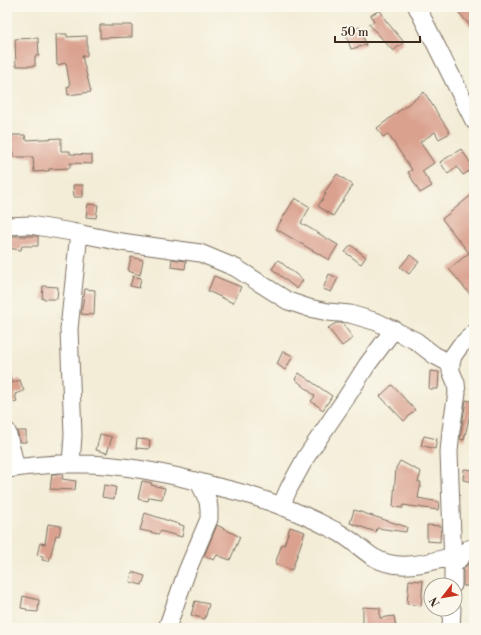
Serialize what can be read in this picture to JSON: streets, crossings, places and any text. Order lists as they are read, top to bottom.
{
  "scale_bar": "50 m",
  "north": "bottom left"
}
